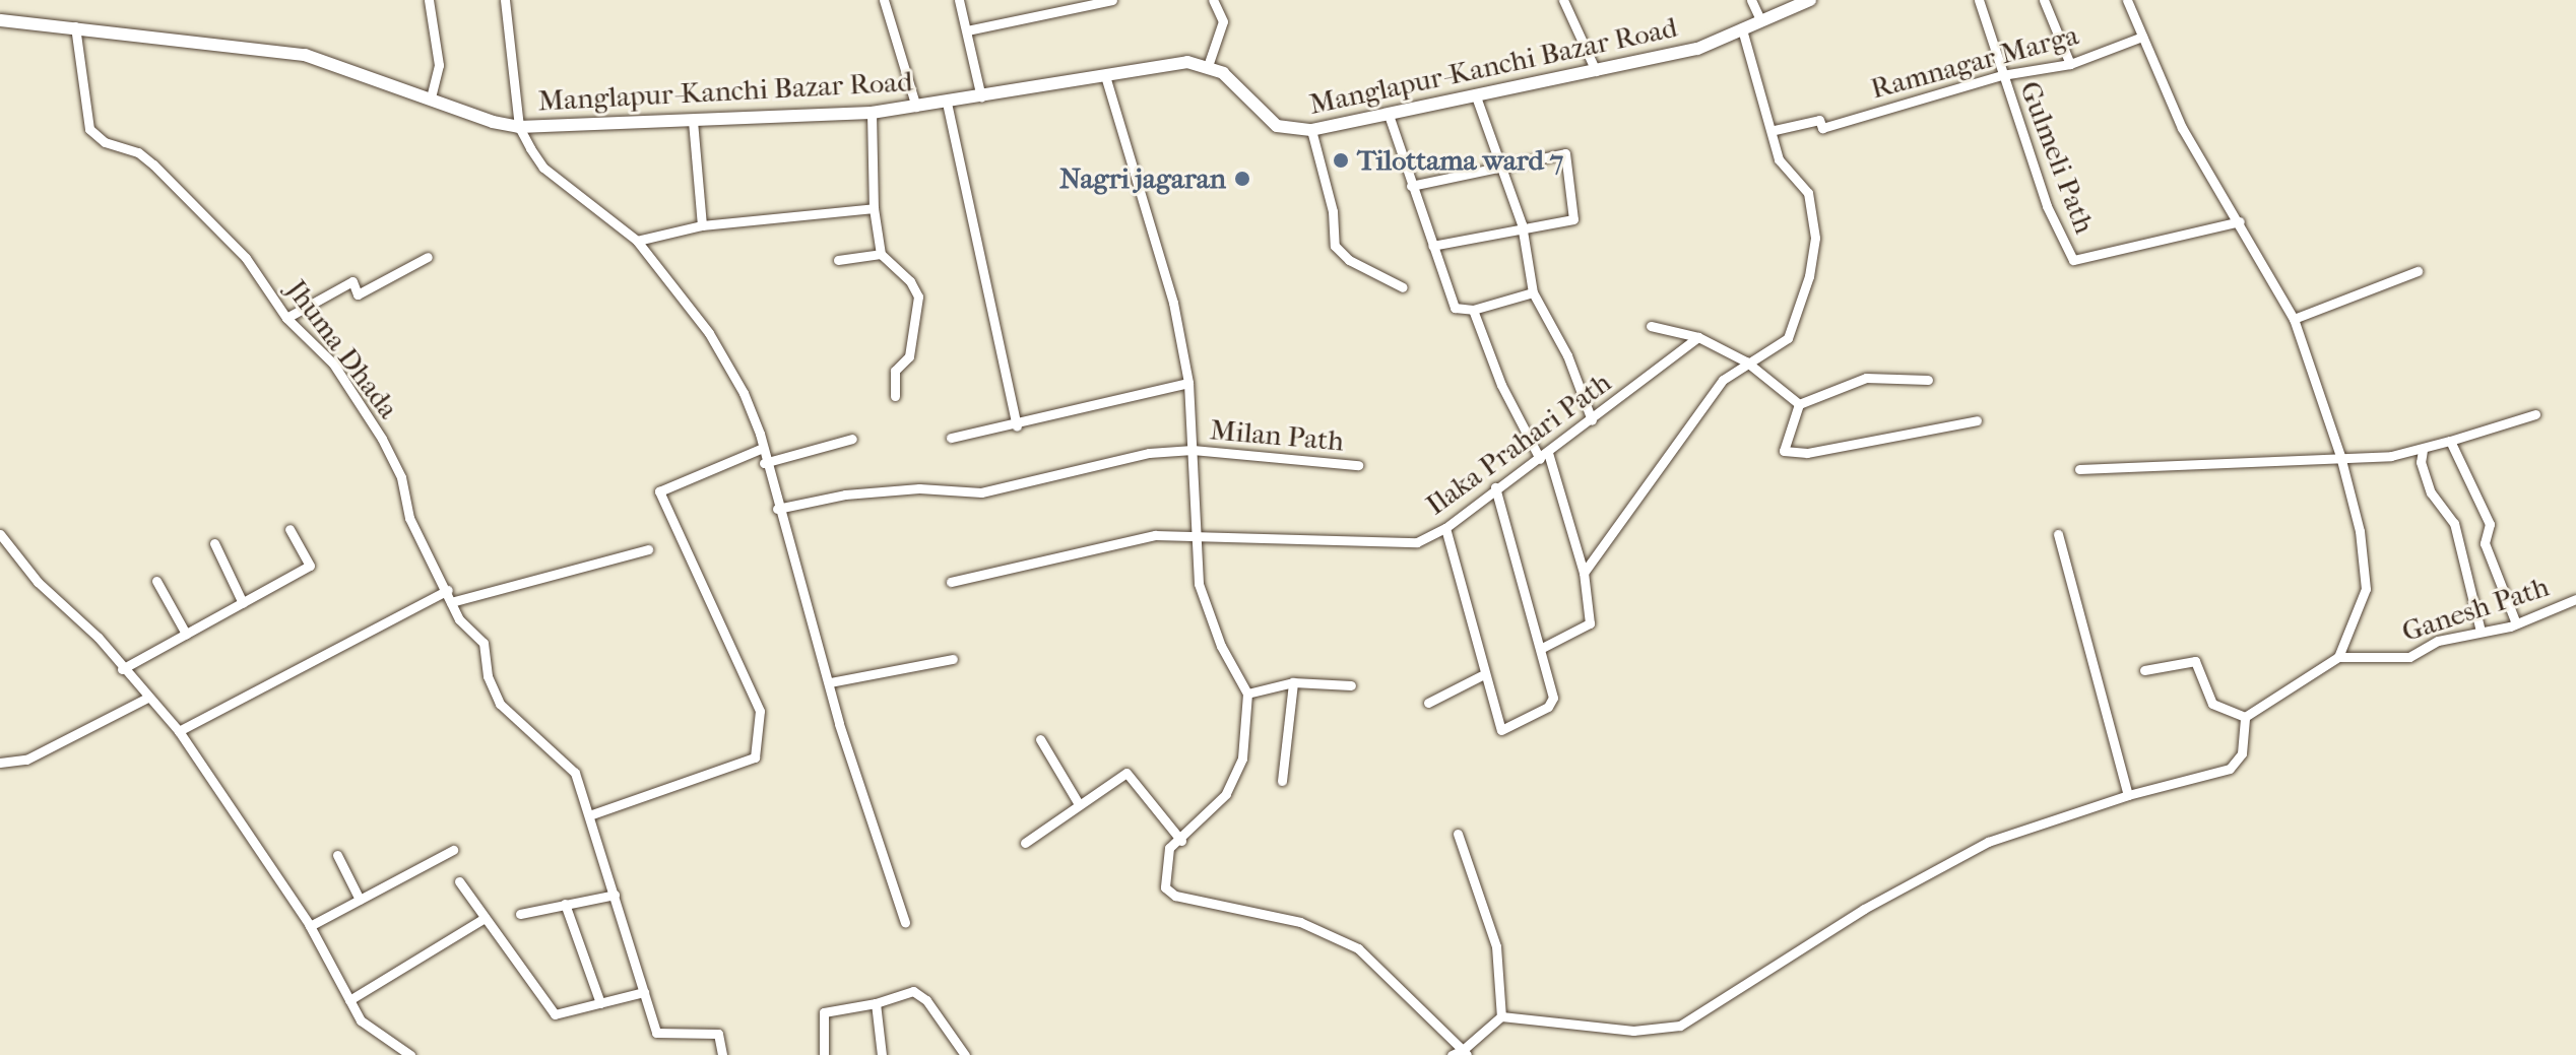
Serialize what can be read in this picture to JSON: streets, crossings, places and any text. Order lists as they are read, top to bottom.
{
  "streets": {
    "street": [
      "Ramnagar Marga",
      "Manglapur-Kanchi Bazar Road",
      "Gulmeli Path",
      "Jhuma Dhada",
      "Milan Path",
      "Ilaka Prahari Path",
      "Ganesh Path"
    ]
  },
  "crossings": [
    ["Ramnagar Marga", "Gulmeli Path"],
    ["Manglapur-Kanchi Bazar Road", "Jhuma Dhada"]
  ],
  "places": ["Tilottama ward 7", "Nagri jagaran"]
}
